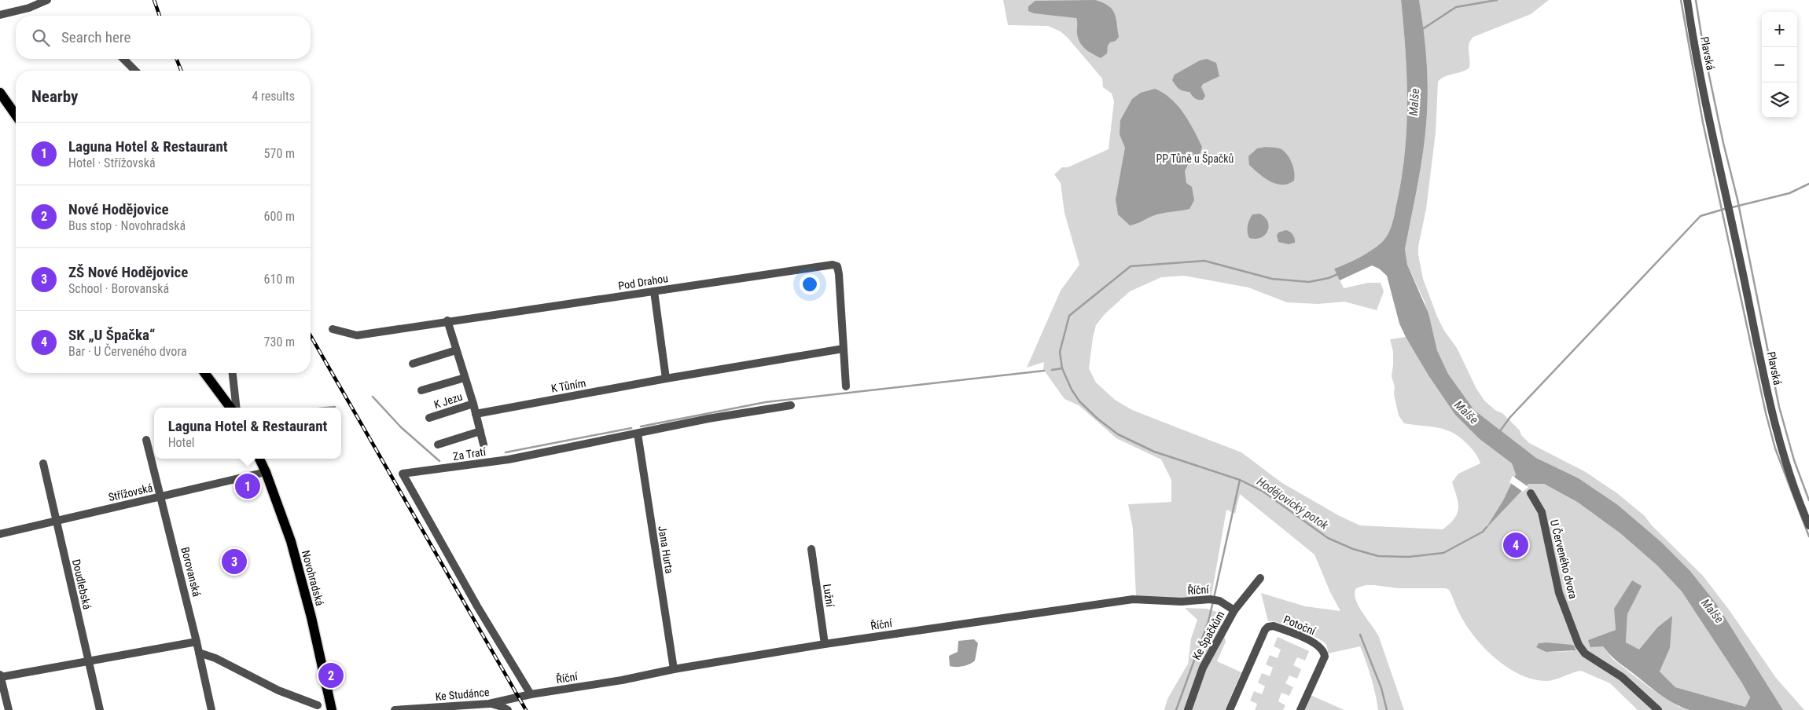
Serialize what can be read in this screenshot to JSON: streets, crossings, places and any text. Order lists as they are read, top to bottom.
{
  "streets": {
    "main road": ["Novohradská"],
    "street": [
      "Plavská",
      "Pod Drahou",
      "K Tůním",
      "K Jezu",
      "Za Tratí",
      "Střížovská",
      "Jana Hurta",
      "U Červeného dvora",
      "Borovanská",
      "Doudlebská",
      "Říční",
      "Lužní",
      "Potoční",
      "Ke Špačkům",
      "Ke Studánce"
    ]
  },
  "crossings": [
    ["Pod Drahou", "K Tůním"],
    ["Pod Drahou", "K Jezu"],
    ["K Tůním", "K Jezu"],
    ["Za Tratí", "Jana Hurta"],
    ["Za Tratí", "Říční"],
    ["Za Tratí", "Ke Studánce"],
    ["Střížovská", "Borovanská"],
    ["Střížovská", "Novohradská"],
    ["Střížovská", "Doudlebská"],
    ["Jana Hurta", "Říční"],
    ["Říční", "Lužní"],
    ["Říční", "Ke Špačkům"],
    ["Říční", "Ke Studánce"]
  ],
  "water": ["Malše", "Hodějovický potok"],
  "parks": ["PP Tůně u Špačků"],
  "page": {
    "map_buttons": ["+", "−"],
    "search": "Search here",
    "heading": ["Nearby", "4 results"],
    "list": [
      {
        "mark": "1",
        "name": "Laguna Hotel & Restaurant",
        "note": "Hotel · Střížovská",
        "value": "570 m"
      },
      {
        "mark": "2",
        "name": "Nové Hodějovice",
        "note": "Bus stop · Novohradská",
        "value": "600 m"
      },
      {
        "mark": "3",
        "name": "ZŠ Nové Hodějovice",
        "note": "School · Borovanská",
        "value": "610 m"
      },
      {
        "mark": "4",
        "name": "SK „U Špačka“",
        "note": "Bar · U Červeného dvora",
        "value": "730 m"
      }
    ],
    "popup": ["Laguna Hotel & Restaurant", "Hotel"],
    "pins": [
      "1",
      "4",
      "3",
      "2"
    ]
  }
}
